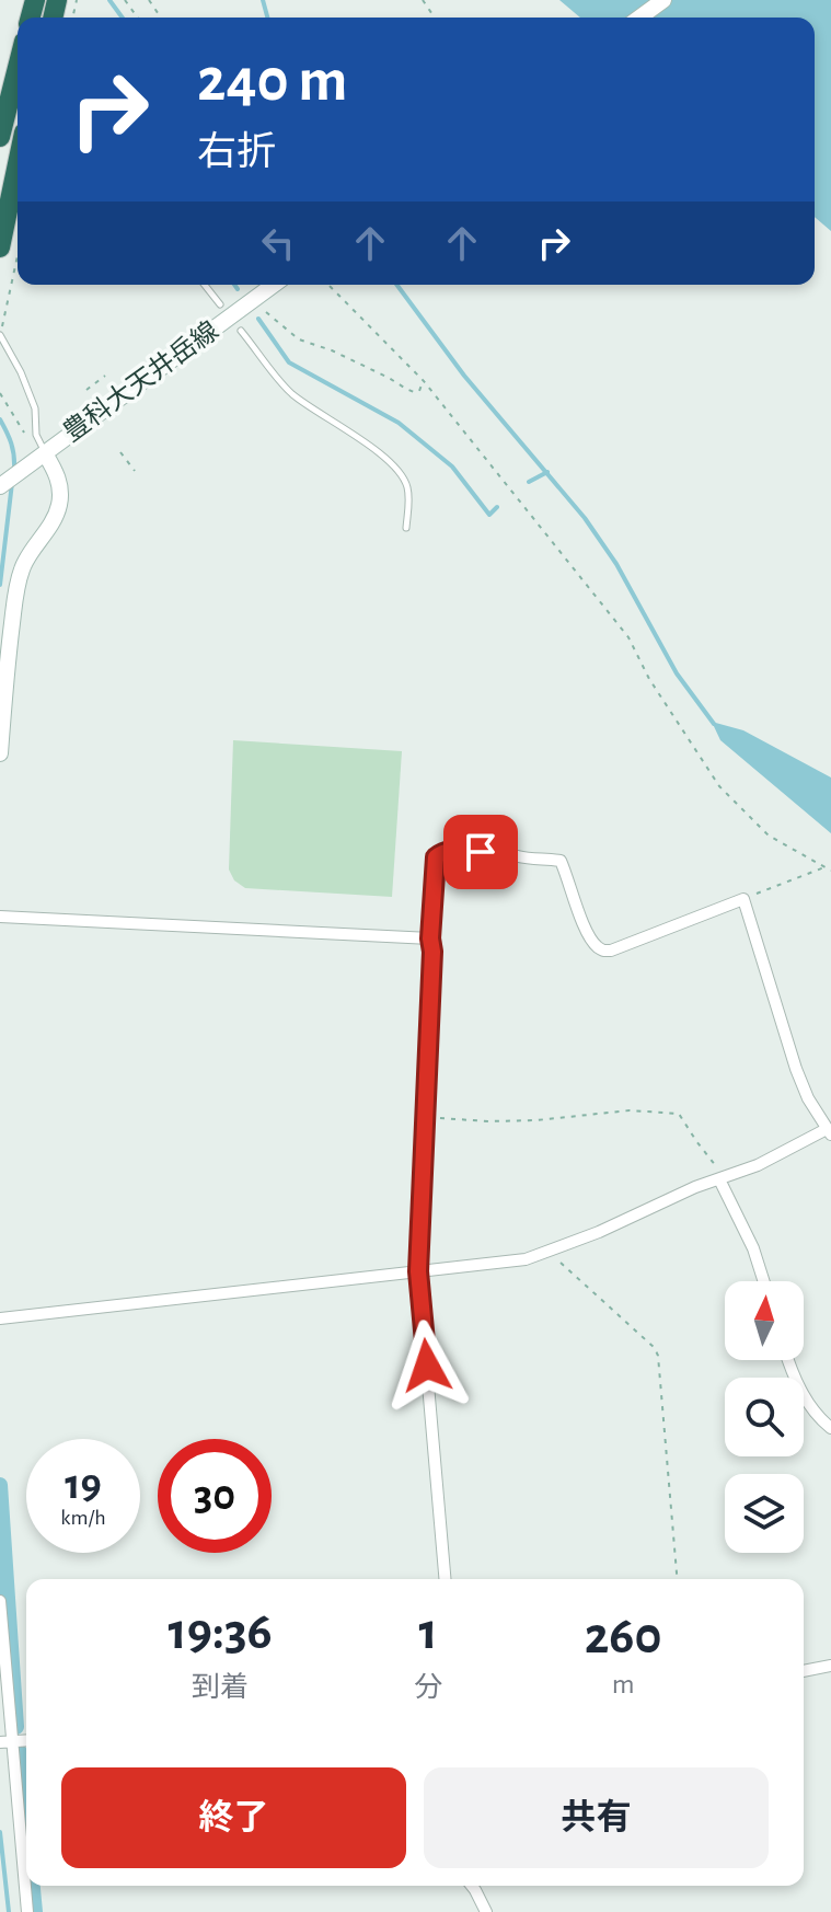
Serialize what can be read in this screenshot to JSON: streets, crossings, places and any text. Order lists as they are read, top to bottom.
{
  "streets": {
    "main road": ["豊科大天井岳線"]
  },
  "north": "top",
  "page": {
    "turn": ["240 m", "右折"],
    "speed": "19 km/h",
    "limit": "30",
    "eta": [
      "19:36",
      "到着",
      "1",
      "分",
      "260",
      "m"
    ],
    "buttons": ["終了", "共有"]
  }
}
